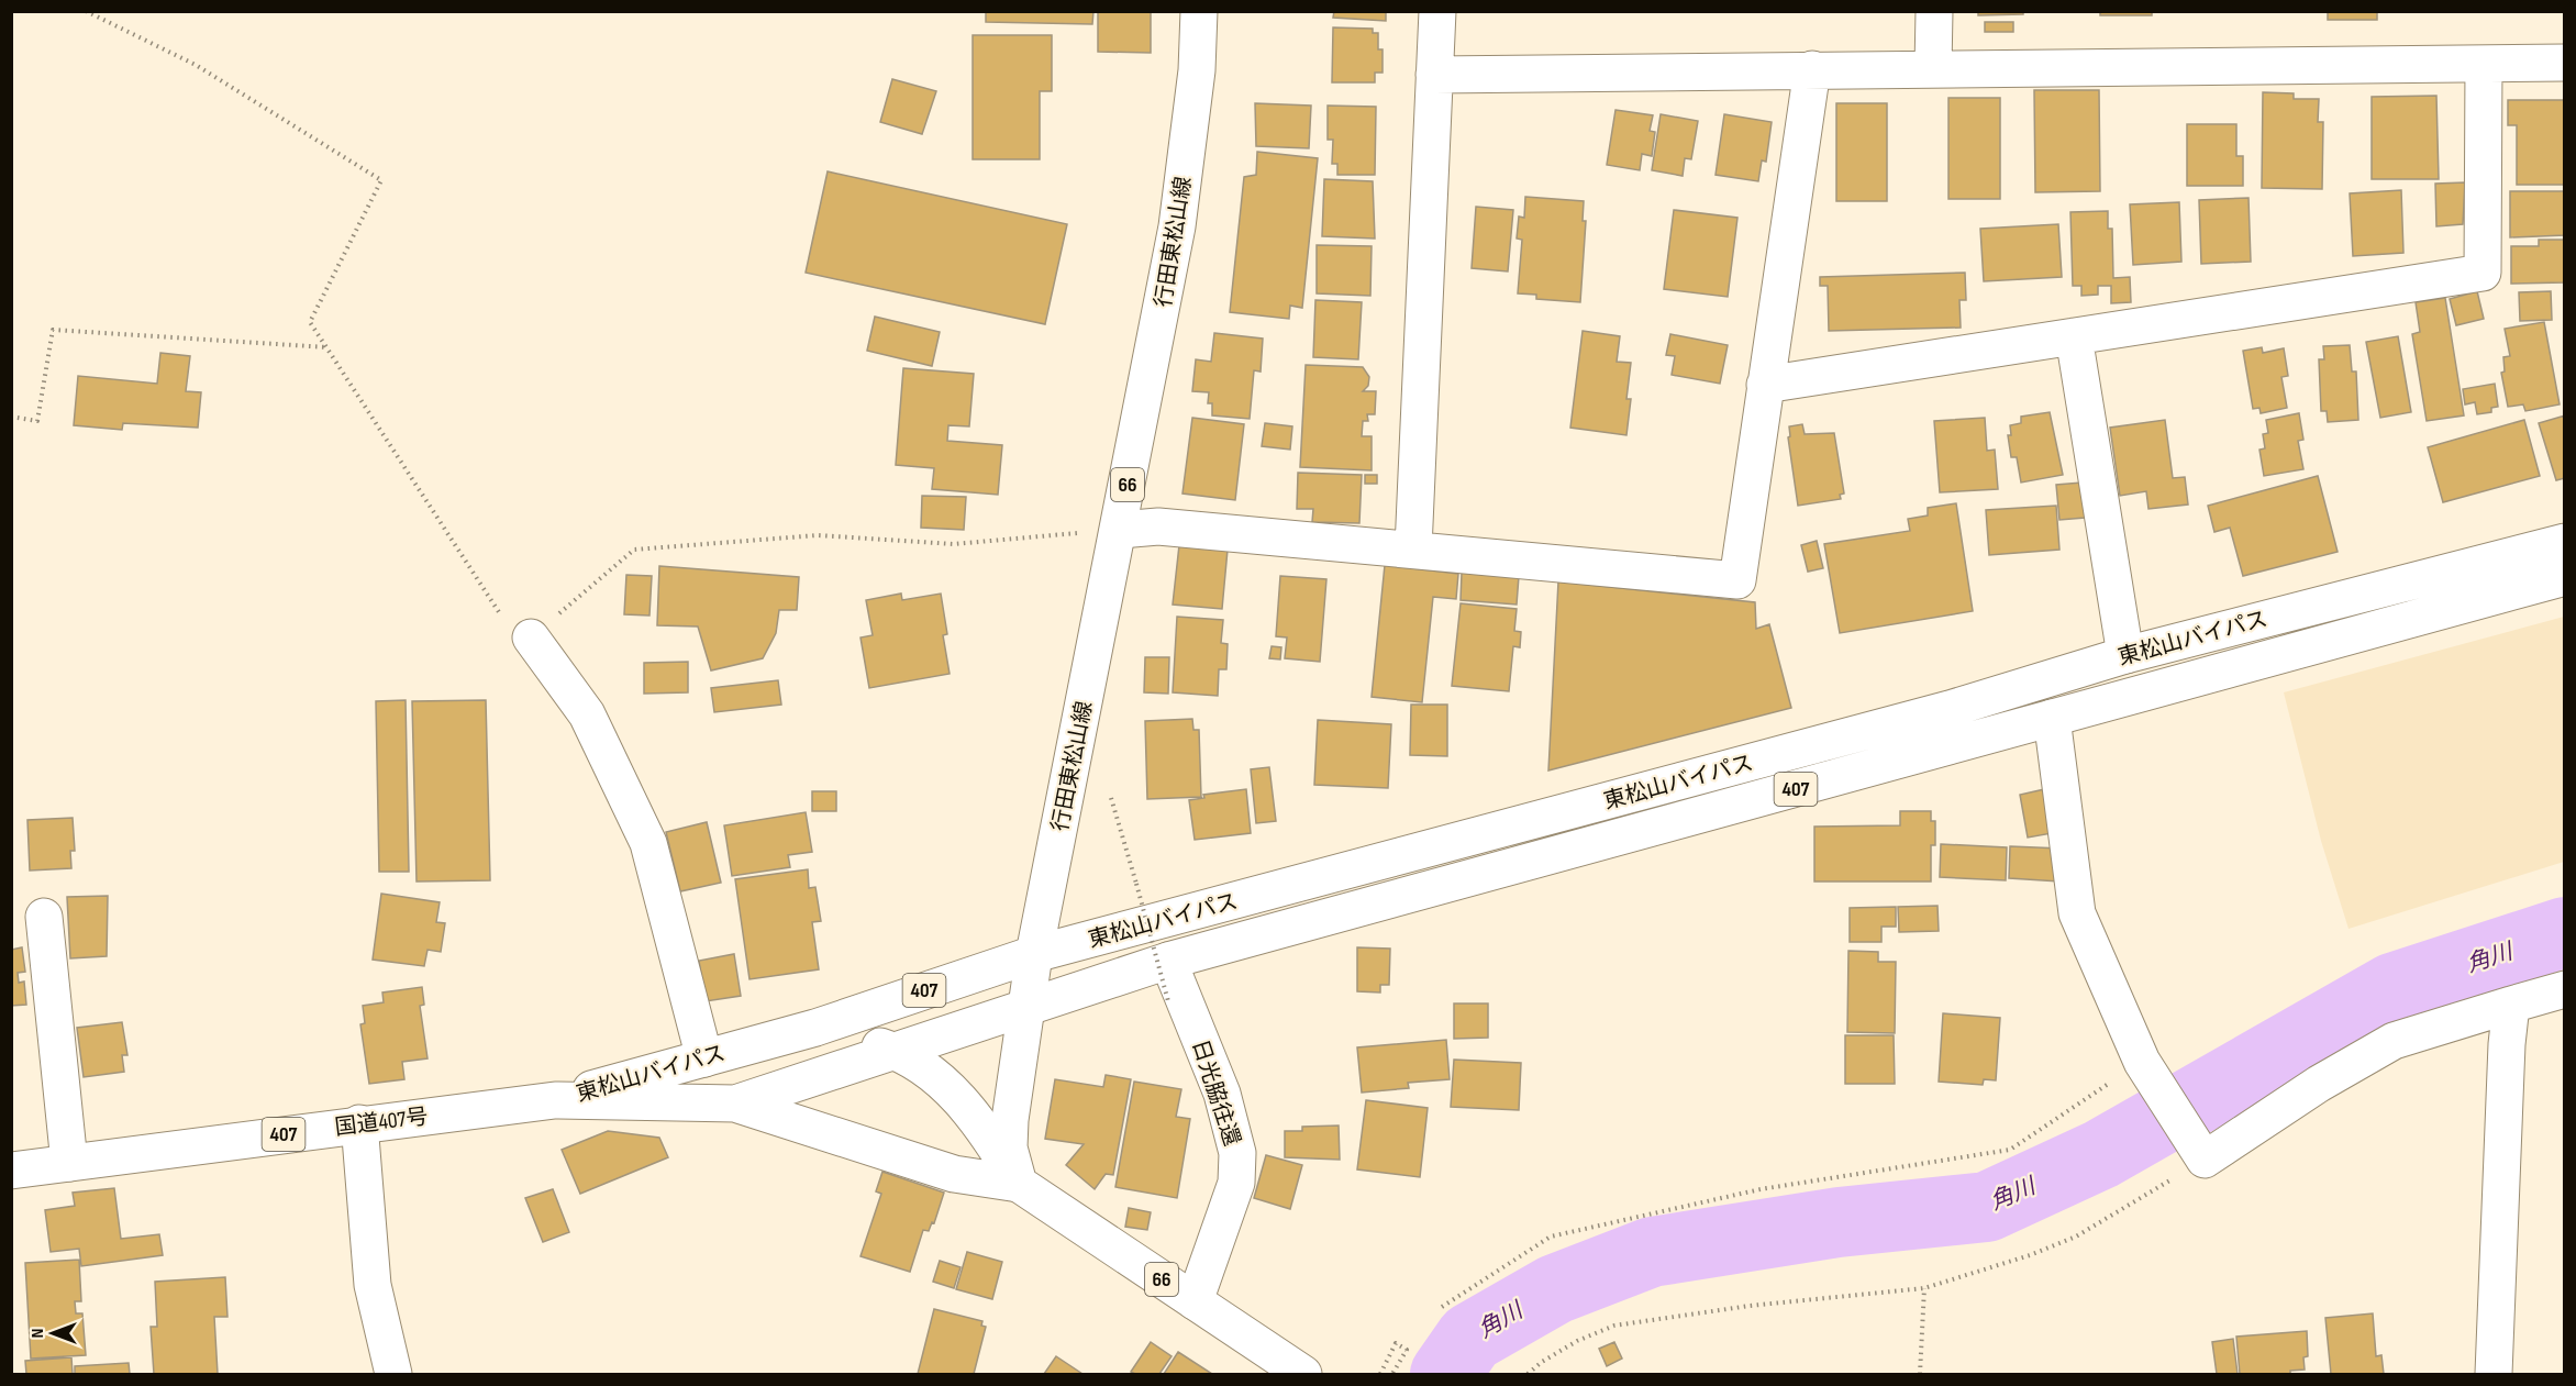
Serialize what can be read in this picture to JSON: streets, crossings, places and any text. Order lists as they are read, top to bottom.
{
  "streets": {
    "main road": [
      "行田東松山線",
      "66",
      "東松山バイパス",
      "407",
      "日光脇往還",
      "国道407号"
    ]
  },
  "crossings": [
    ["行田東松山線", "66"],
    ["行田東松山線", "東松山バイパス"],
    ["66", "日光脇往還"],
    ["東松山バイパス", "日光脇往還"],
    ["東松山バイパス", "国道407号"]
  ],
  "water": ["角川"],
  "north": "left"
}
